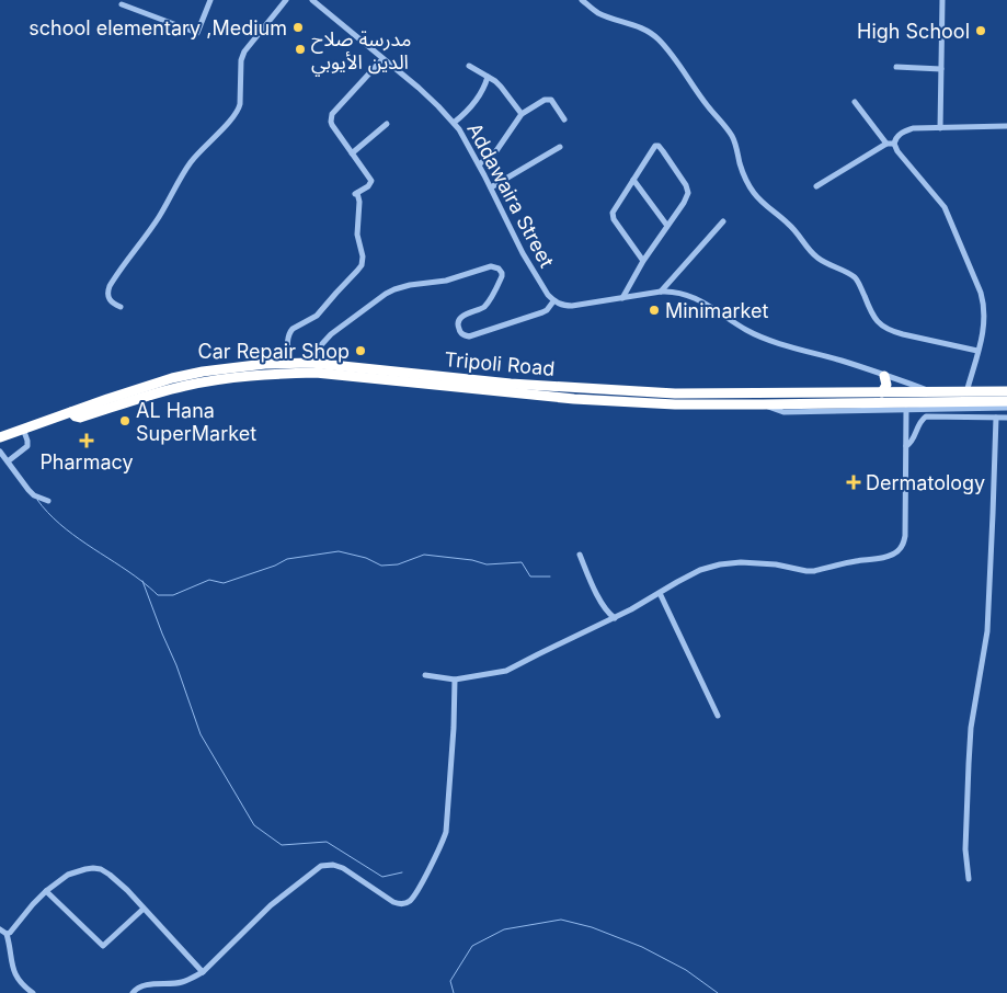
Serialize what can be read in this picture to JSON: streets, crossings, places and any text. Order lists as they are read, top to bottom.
{
  "streets": {
    "highway": ["Tripoli Road"],
    "street": ["Addawaira Street"]
  },
  "places": {
    "other": [
      "school elementary ,Medium",
      "High School",
      "مدرسة صلاح الدين الأيوبي",
      "Minimarket",
      "Car Repair Shop",
      "AL Hana SuperMarket"
    ],
    "health": ["Pharmacy", "Dermatology"]
  }
}
